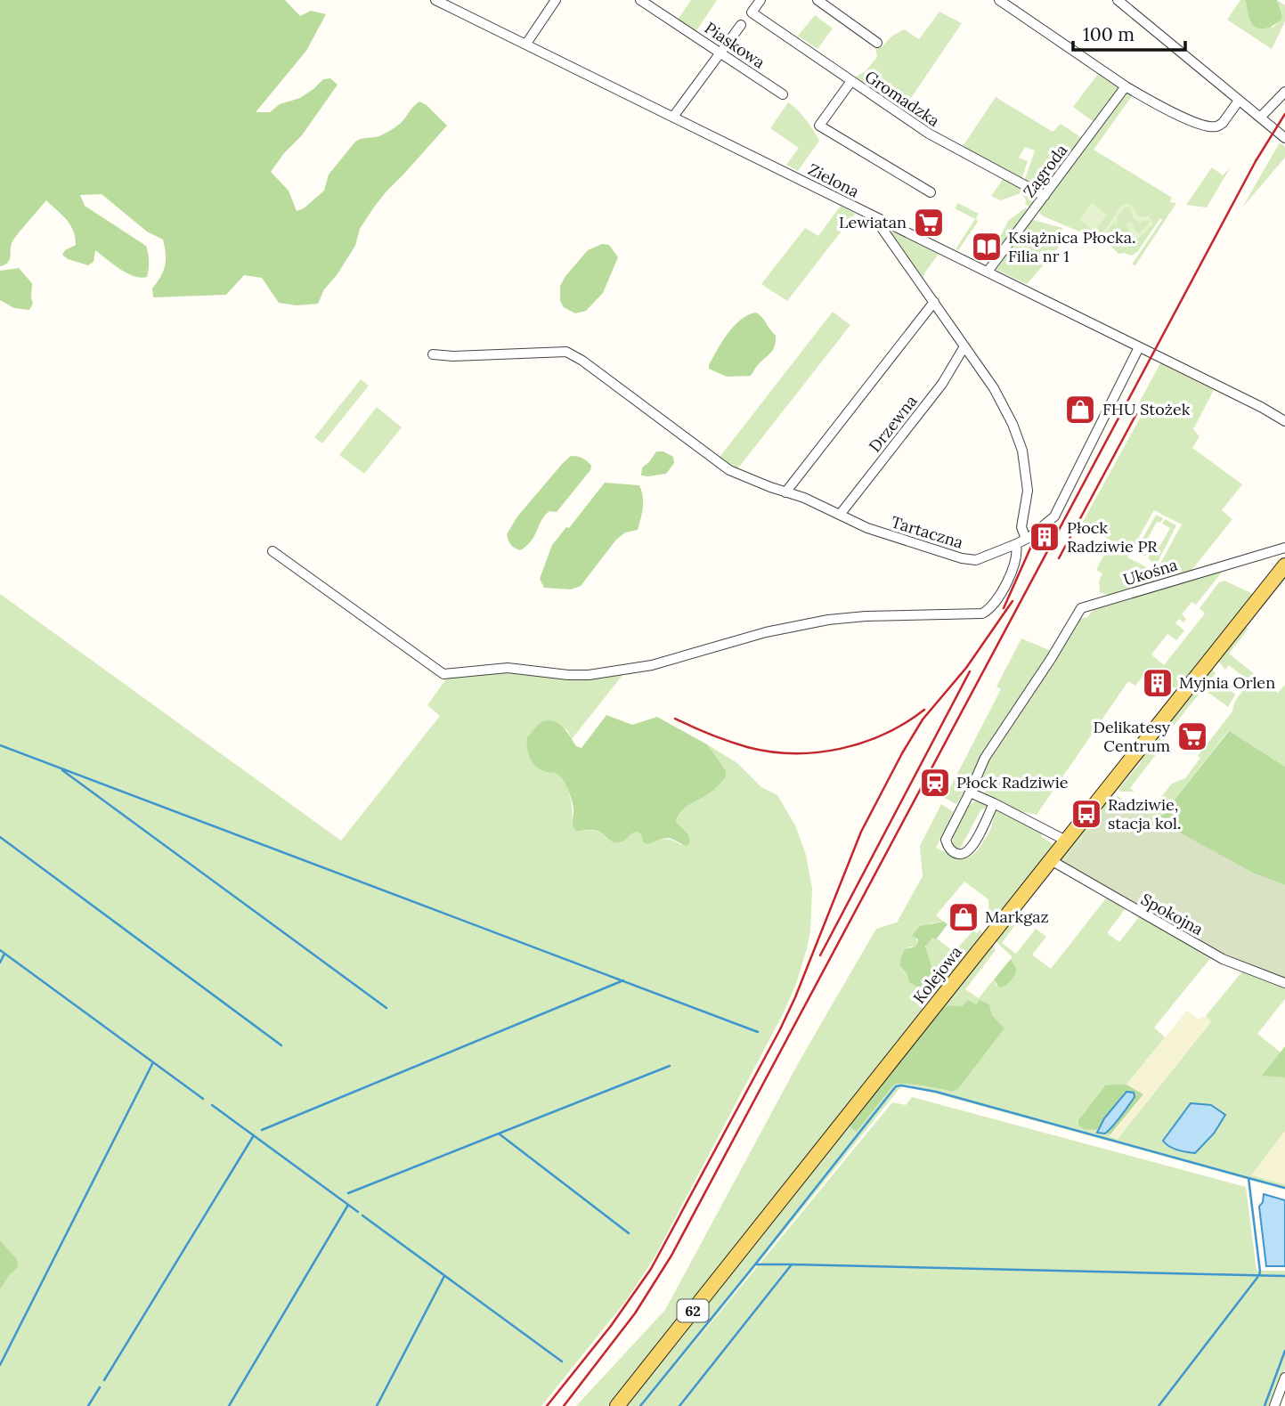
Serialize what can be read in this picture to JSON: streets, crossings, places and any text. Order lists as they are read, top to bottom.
{
  "streets": {
    "main road": ["Kolejowa", "62"],
    "street": [
      "Piaskowa",
      "Gromadzka",
      "Zagroda",
      "Zielona",
      "Drzewna",
      "Tartaczna",
      "Ukośna",
      "Spokojna"
    ]
  },
  "crossings": [
    ["Gromadzka", "Zagroda"],
    ["Zagroda", "Zielona"],
    ["Zielona", "Tartaczna"],
    ["Drzewna", "Tartaczna"],
    ["Spokojna", "Kolejowa"]
  ],
  "places": {
    "supermarket": ["Lewiatan", "Delikatesy Centrum"],
    "library": ["Książnica Płocka. Filia nr 1"],
    "shop": ["FHU Stożek", "Markgaz"],
    "building": ["Płock Radziwie PR", "Myjnia Orlen"],
    "station": ["Płock Radziwie"],
    "bus stop": ["Radziwie, stacja kol."]
  },
  "scale_bar": "100 m"
}
